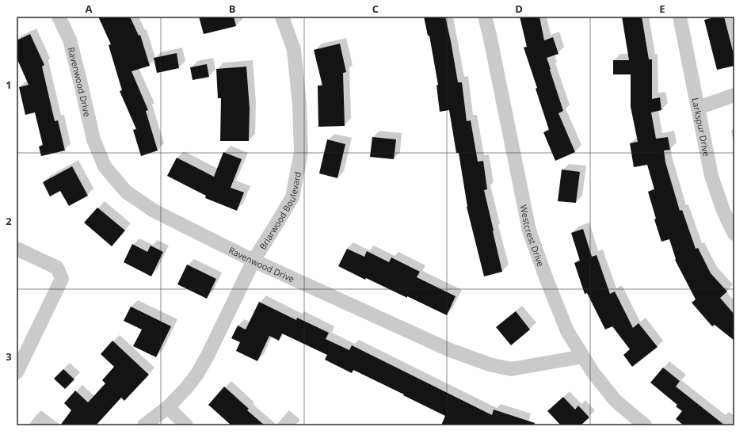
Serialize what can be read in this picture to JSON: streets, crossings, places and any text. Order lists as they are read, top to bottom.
{
  "streets": {
    "street": [
      "Ravenwood Drive",
      "Larkspur Drive",
      "Briarwood Boulevard",
      "Westcrest Drive"
    ]
  },
  "crossings": [
    ["Ravenwood Drive", "Briarwood Boulevard"],
    ["Ravenwood Drive", "Westcrest Drive"]
  ],
  "grid": {
    "columns": [
      "A",
      "B",
      "C",
      "D",
      "E"
    ],
    "rows": ["1", "2", "3"]
  }
}
